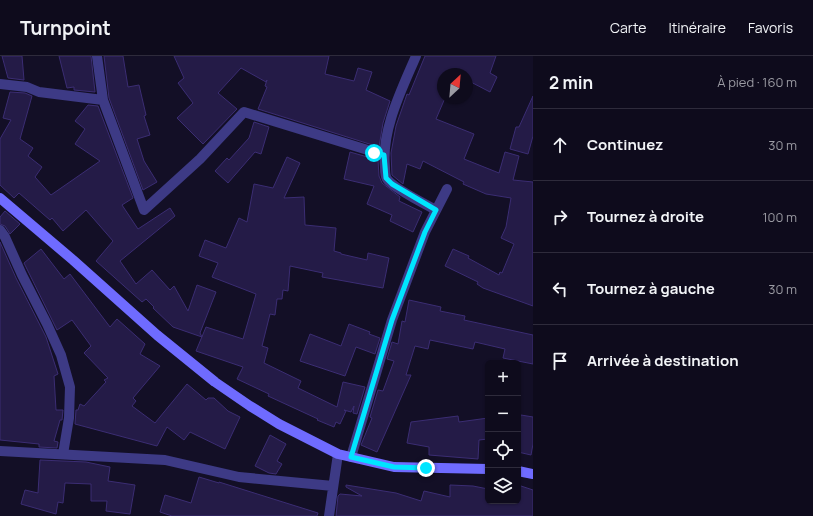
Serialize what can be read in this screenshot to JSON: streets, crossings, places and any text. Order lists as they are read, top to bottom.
{
  "north": "top right",
  "page": {
    "header": "Turnpoint",
    "nav": ["Carte", "Itinéraire", "Favoris"],
    "heading": ["2 min", "À pied · 160 m"],
    "list": [
      ["Continuez", "30 m"],
      ["Tournez à droite", "100 m"],
      ["Tournez à gauche", "30 m"],
      "Arrivée à destination"
    ],
    "map_buttons": ["+", "−"]
  }
}
